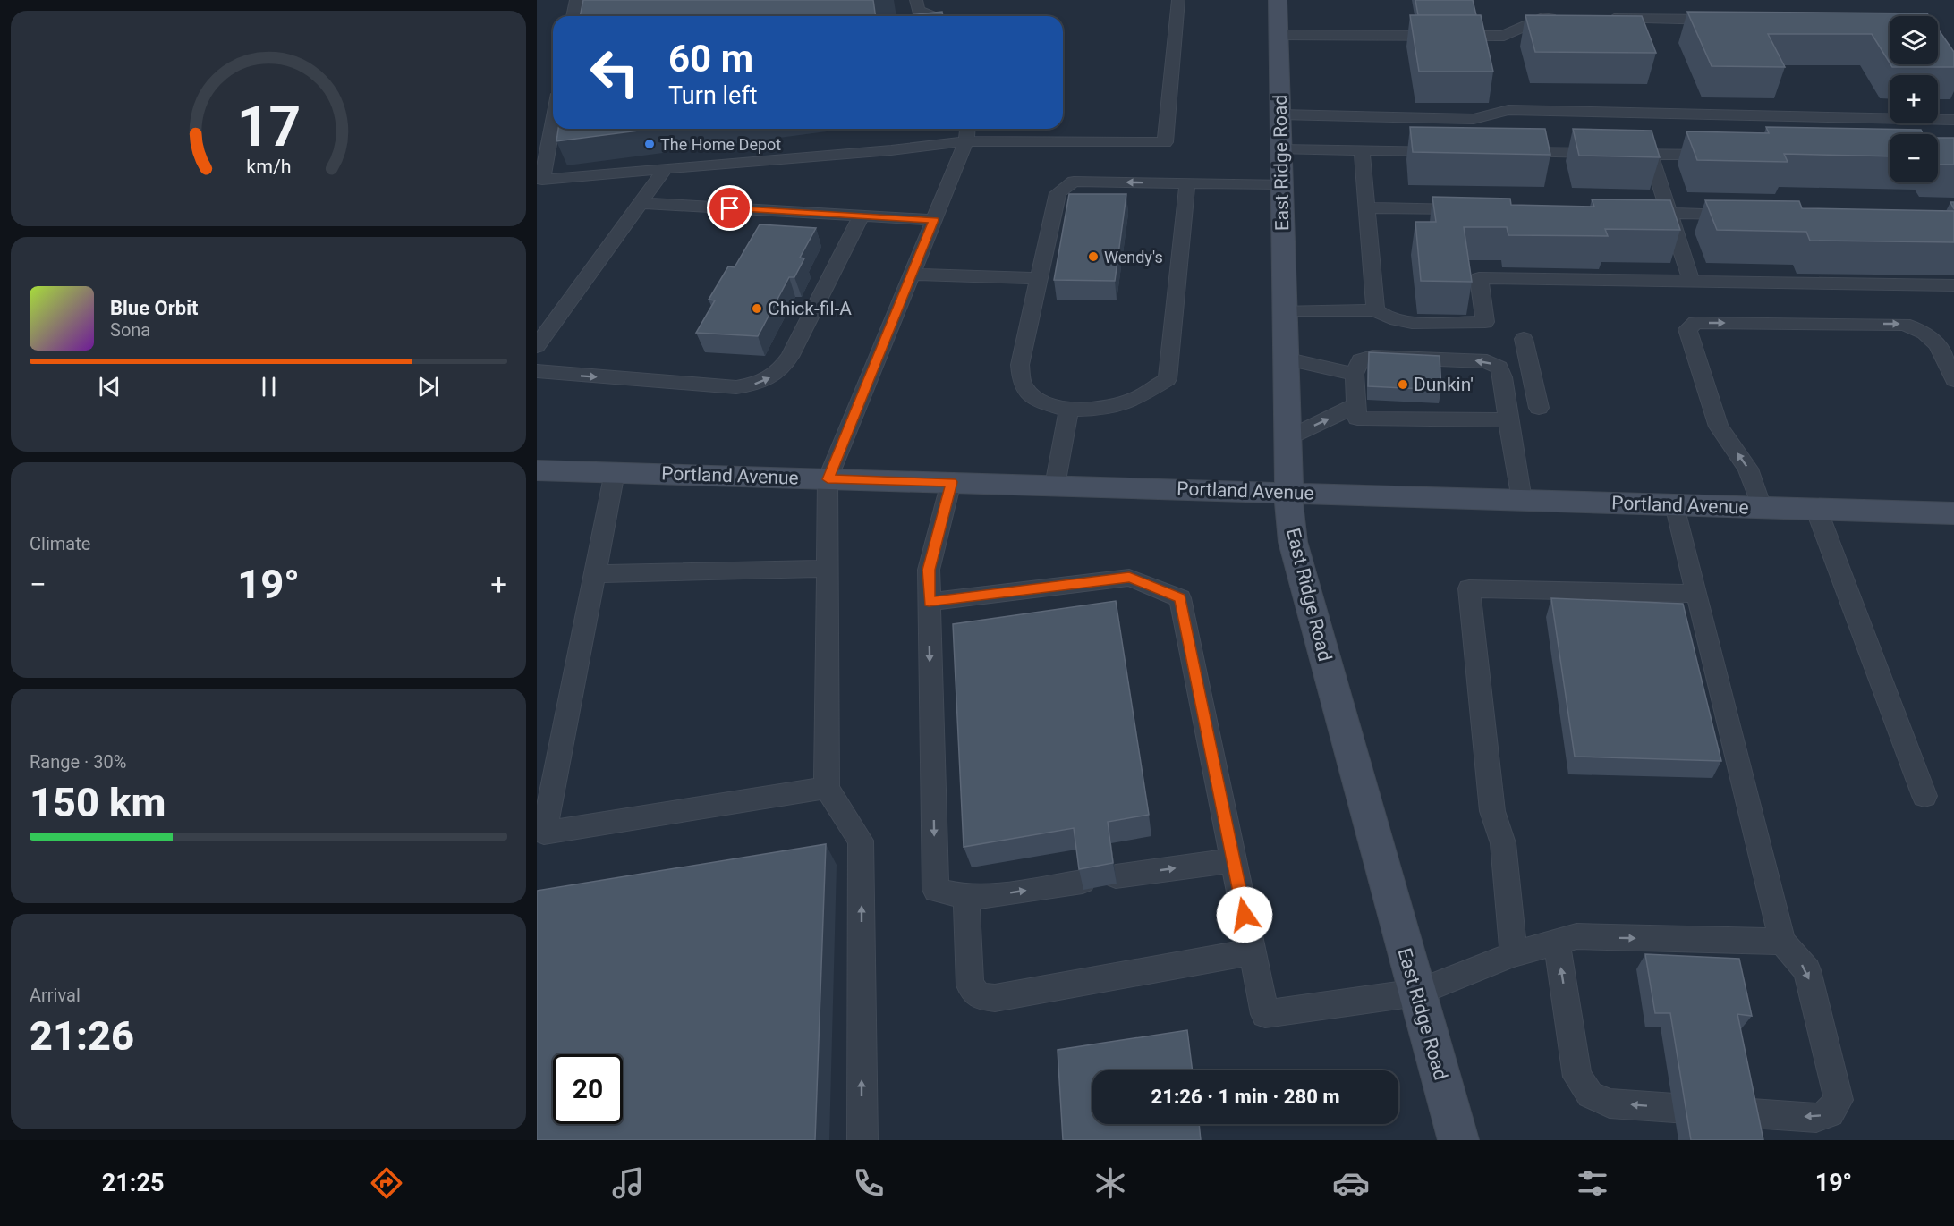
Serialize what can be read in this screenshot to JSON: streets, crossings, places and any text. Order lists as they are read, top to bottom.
{
  "streets": {
    "main road": ["East Ridge Road", "Portland Avenue"]
  },
  "crossings": [
    ["East Ridge Road", "Portland Avenue"]
  ],
  "places": [
    "The Home Depot",
    "Wendy's",
    "Chick-fil-A",
    "Dunkin'"
  ],
  "page": {
    "map_buttons": ["+", "−"],
    "turn": ["60 m", "Turn left"],
    "song": ["Blue Orbit", "Sona"],
    "tile": [
      "Climate",
      ["Range · 30%", "150 km"],
      ["Arrival", "21:26"]
    ],
    "heat": ["−", "19°", "+"],
    "limit": "20",
    "trip": "21:26 · 1 min · 280 m",
    "tabs": ["21:25", "19°"],
    "gauge": ["17", "km/h"]
  }
}
